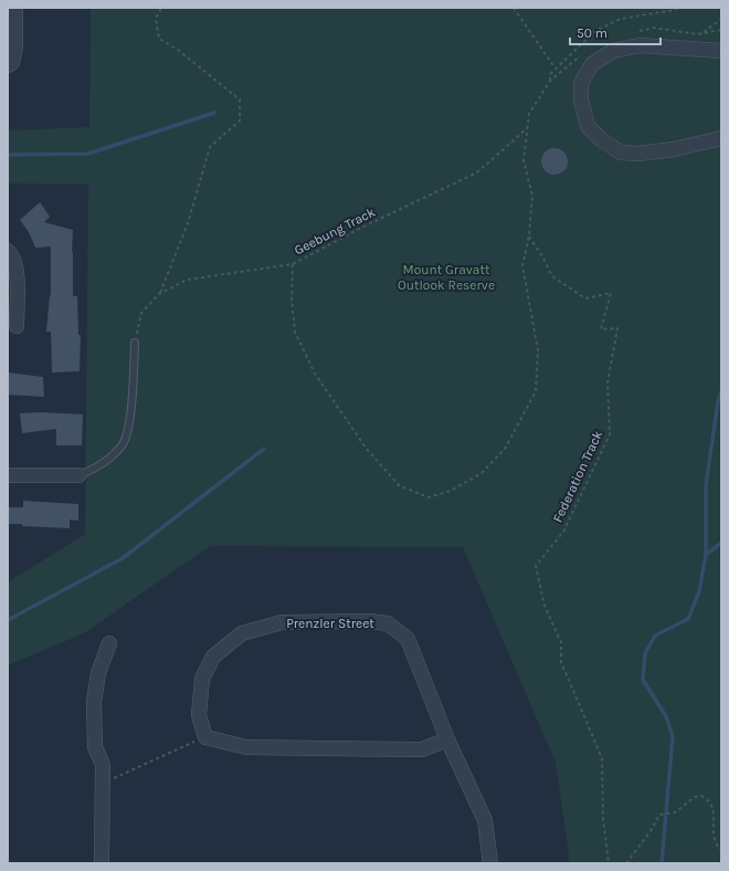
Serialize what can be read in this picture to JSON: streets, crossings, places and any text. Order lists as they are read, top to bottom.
{
  "streets": {
    "street": ["Prenzler Street"],
    "path": ["Geebung Track", "Federation Track"]
  },
  "crossings": [
    ["Geebung Track", "Federation Track"]
  ],
  "parks": ["Mount Gravatt Outlook Reserve"],
  "scale_bar": "50 m"
}
